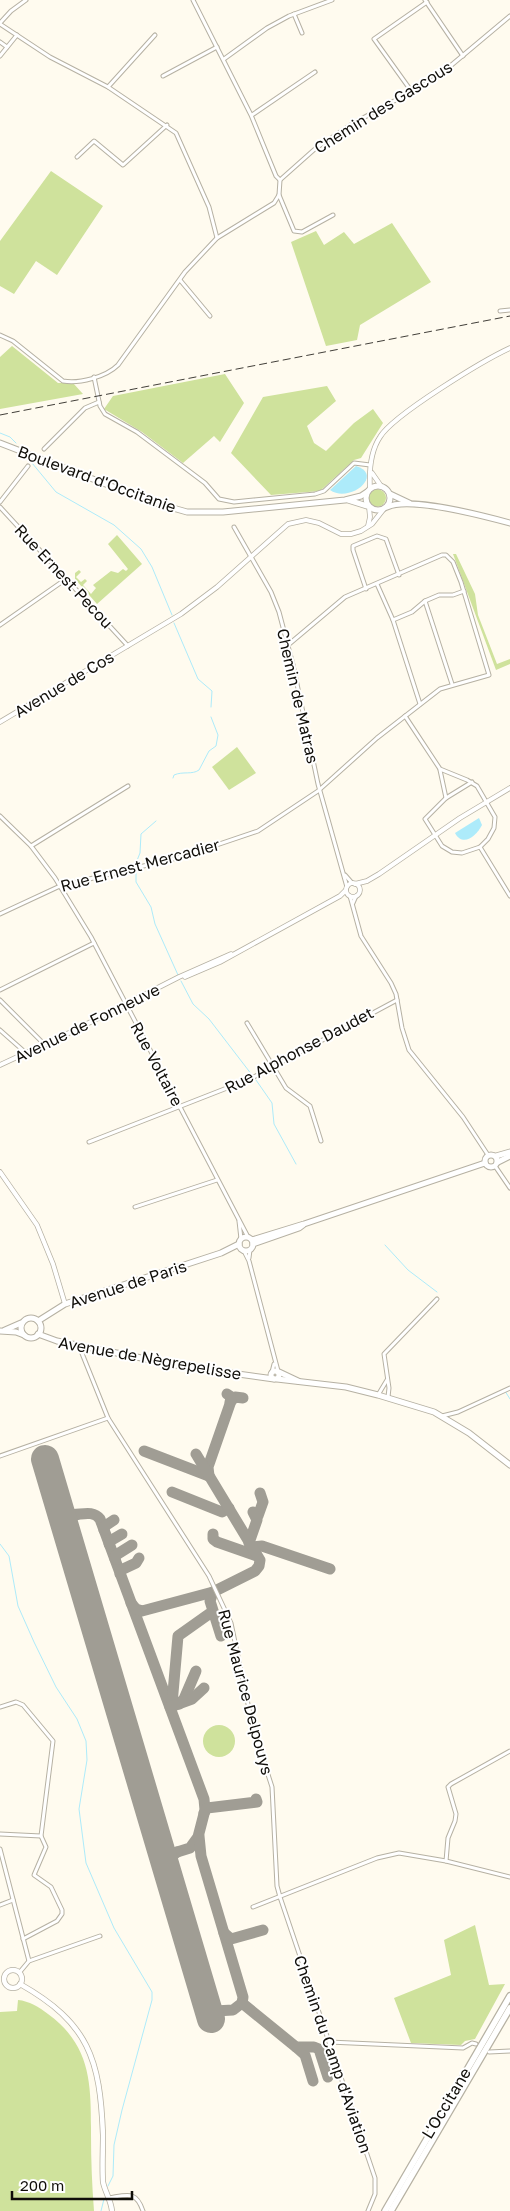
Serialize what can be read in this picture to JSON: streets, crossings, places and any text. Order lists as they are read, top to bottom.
{
  "streets": {
    "highway": ["L'Occitane"],
    "main road": ["Boulevard d'Occitanie", "Avenue de Paris", "Avenue de Nègrepelisse"],
    "street": [
      "Chemin des Gascous",
      "Rue Ernest Pecou",
      "Avenue de Cos",
      "Chemin de Matras",
      "Rue Ernest Mercadier",
      "Avenue de Fonneuve",
      "Rue Alphonse Daudet",
      "Rue Voltaire",
      "Rue Maurice Delpouys",
      "Chemin du Camp d'Aviation"
    ]
  },
  "crossings": [
    ["Rue Ernest Pecou", "Avenue de Cos"],
    ["Avenue de Cos", "Chemin de Matras"],
    ["Chemin de Matras", "Rue Ernest Mercadier"],
    ["Chemin de Matras", "Avenue de Fonneuve"],
    ["Chemin de Matras", "Rue Alphonse Daudet"],
    ["Rue Ernest Mercadier", "Rue Voltaire"],
    ["Avenue de Fonneuve", "Rue Voltaire"],
    ["Rue Alphonse Daudet", "Rue Voltaire"],
    ["Rue Voltaire", "Avenue de Paris"],
    ["Rue Voltaire", "Avenue de Nègrepelisse"],
    ["Avenue de Paris", "Avenue de Nègrepelisse"],
    ["Avenue de Nègrepelisse", "Rue Maurice Delpouys"],
    ["Rue Maurice Delpouys", "Chemin du Camp d'Aviation"]
  ],
  "scale_bar": "200 m"
}
